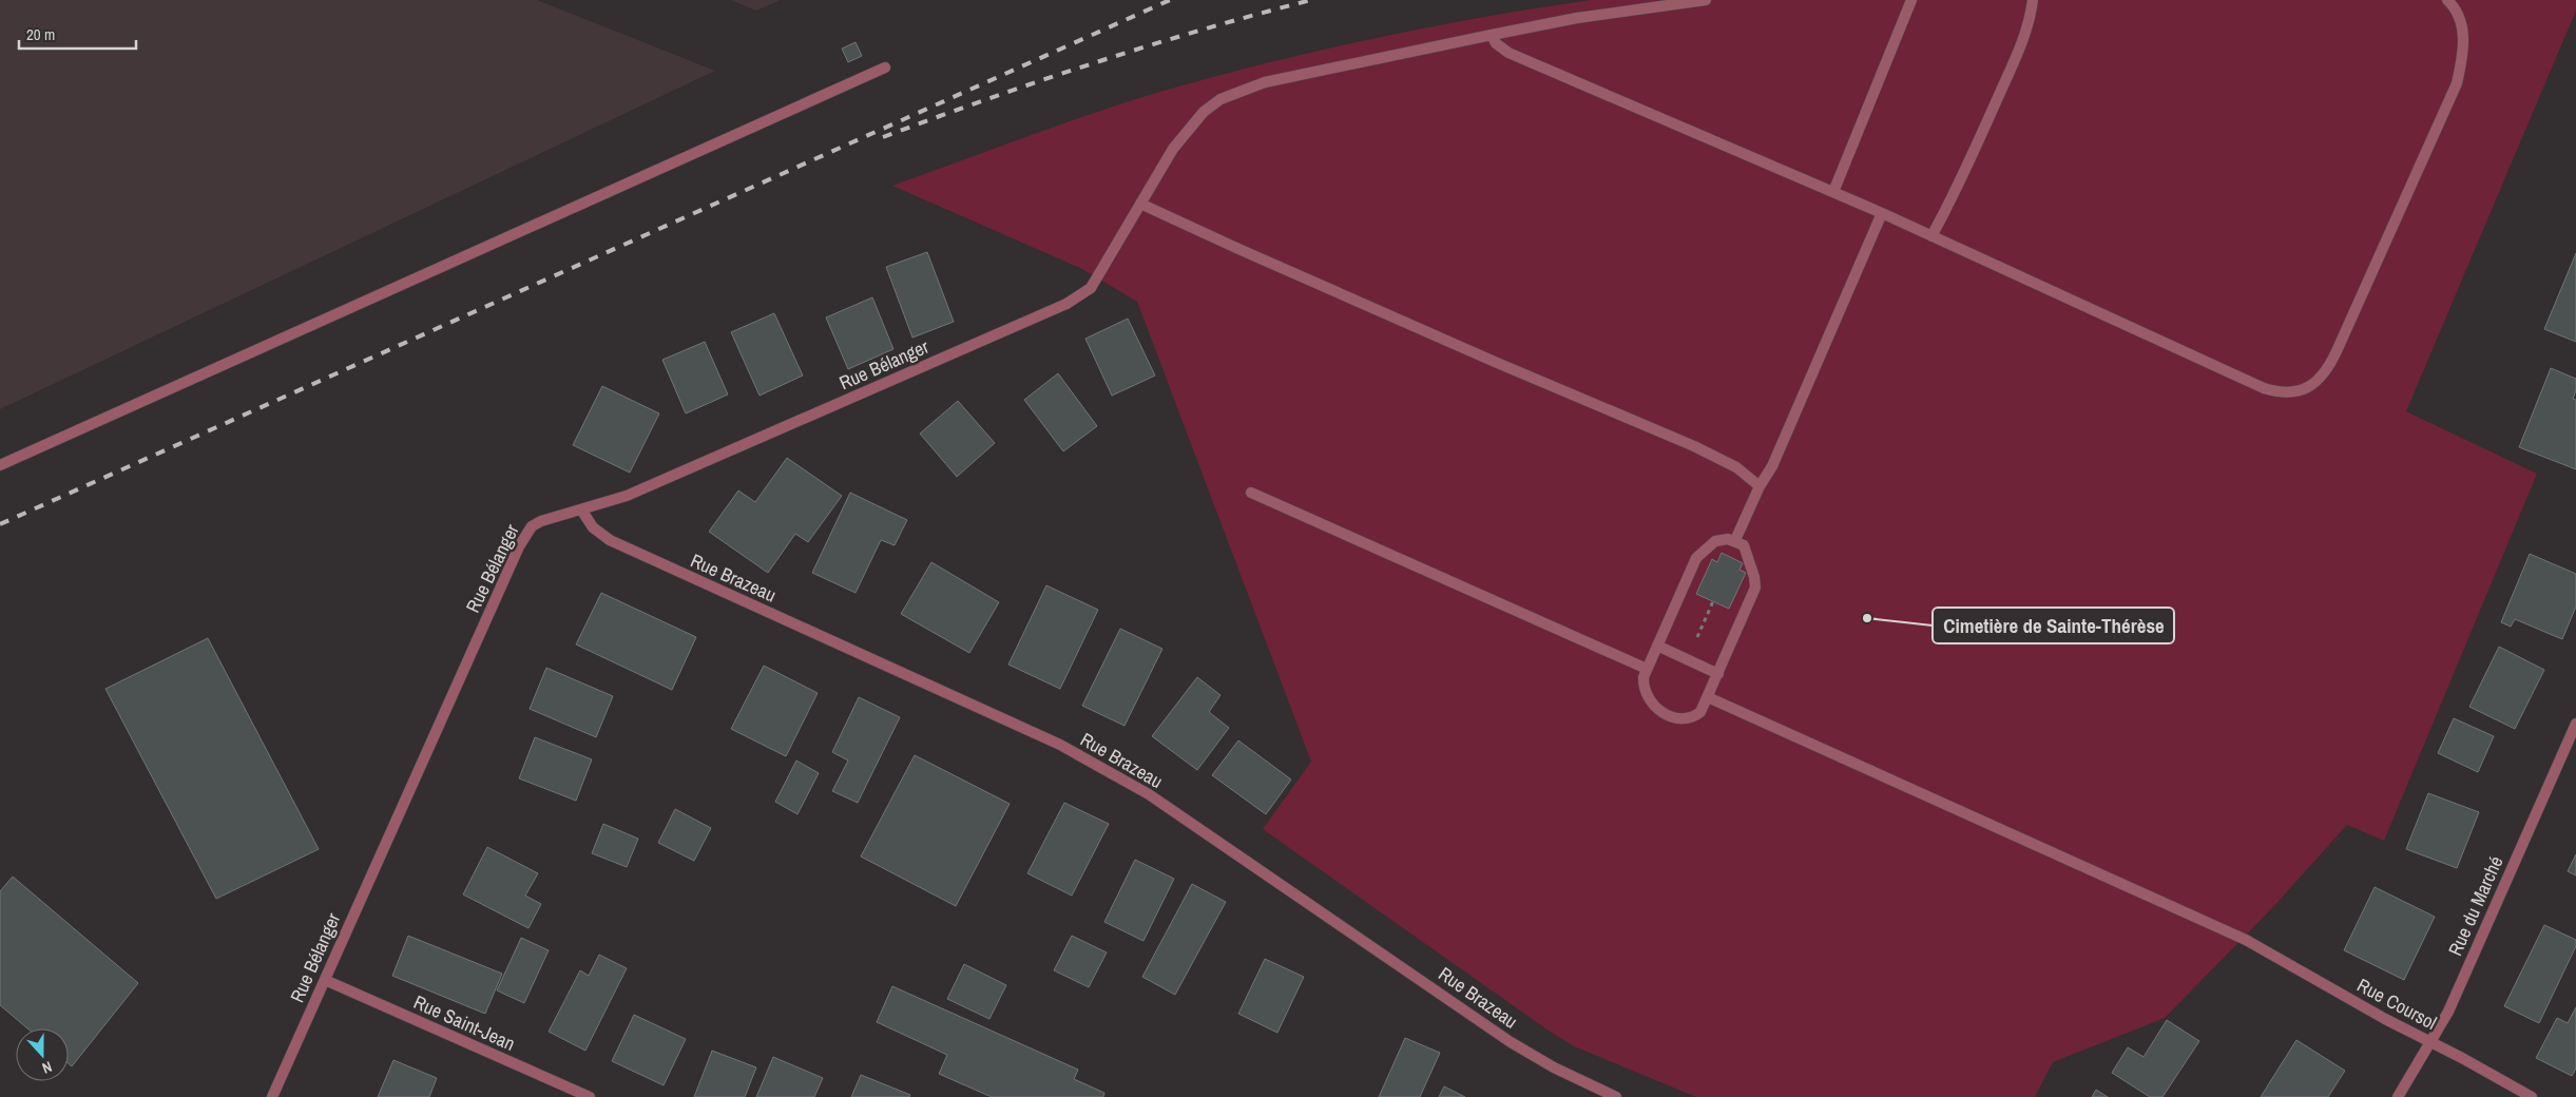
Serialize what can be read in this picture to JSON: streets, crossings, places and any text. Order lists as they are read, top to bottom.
{
  "streets": {
    "street": [
      "Rue Bélanger",
      "Rue Brazeau",
      "Rue du Marché",
      "Rue Coursol",
      "Rue Saint-Jean"
    ]
  },
  "crossings": [
    ["Rue Bélanger", "Rue Brazeau"],
    ["Rue Bélanger", "Rue Saint-Jean"],
    ["Rue du Marché", "Rue Coursol"]
  ],
  "places": ["Cimetière de Sainte-Thérèse"],
  "scale_bar": "20 m",
  "north": "bottom"
}
